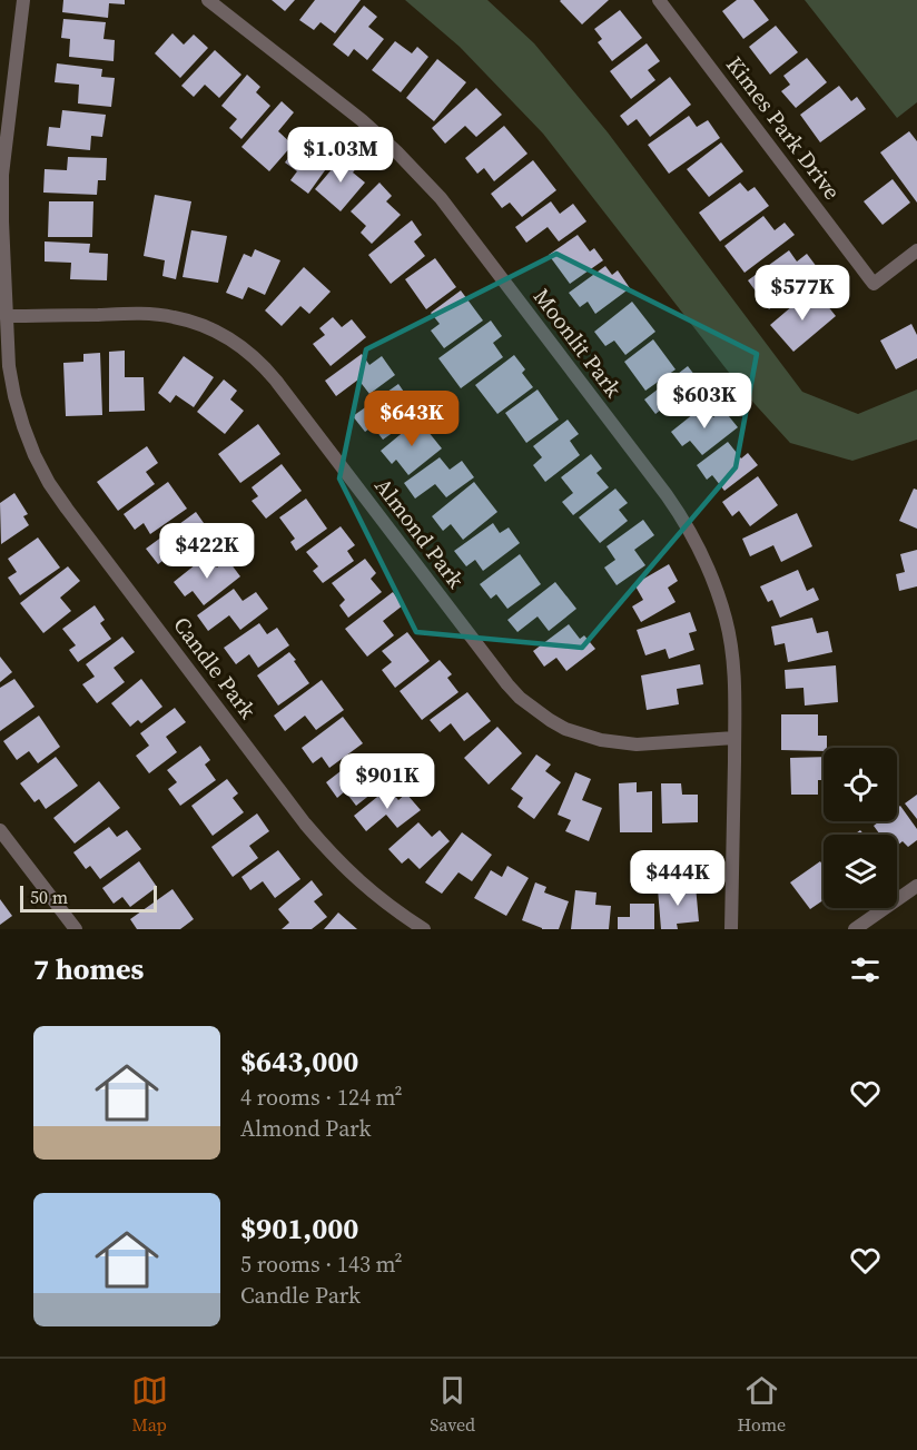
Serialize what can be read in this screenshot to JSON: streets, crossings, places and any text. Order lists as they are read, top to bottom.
{
  "streets": {
    "street": [
      "Kimes Park Drive",
      "Moonlit Park",
      "Almond Park",
      "Candle Park"
    ]
  },
  "crossings": [
    ["Moonlit Park", "Almond Park"],
    ["Almond Park", "Candle Park"]
  ],
  "scale_bar": "50 m",
  "page": {
    "price": [
      "$1.03M",
      "$577K",
      "$603K",
      "$643K",
      "$422K",
      "$901K",
      "$444K"
    ],
    "scale": "50 m",
    "heading": "7 homes",
    "list": [
      {
        "name": "$643,000",
        "note": "4 rooms · 124 m² · Almond Park"
      },
      {
        "name": "$901,000",
        "note": "5 rooms · 143 m² · Candle Park"
      }
    ],
    "tabs": ["Map", "Saved", "Home"]
  }
}
